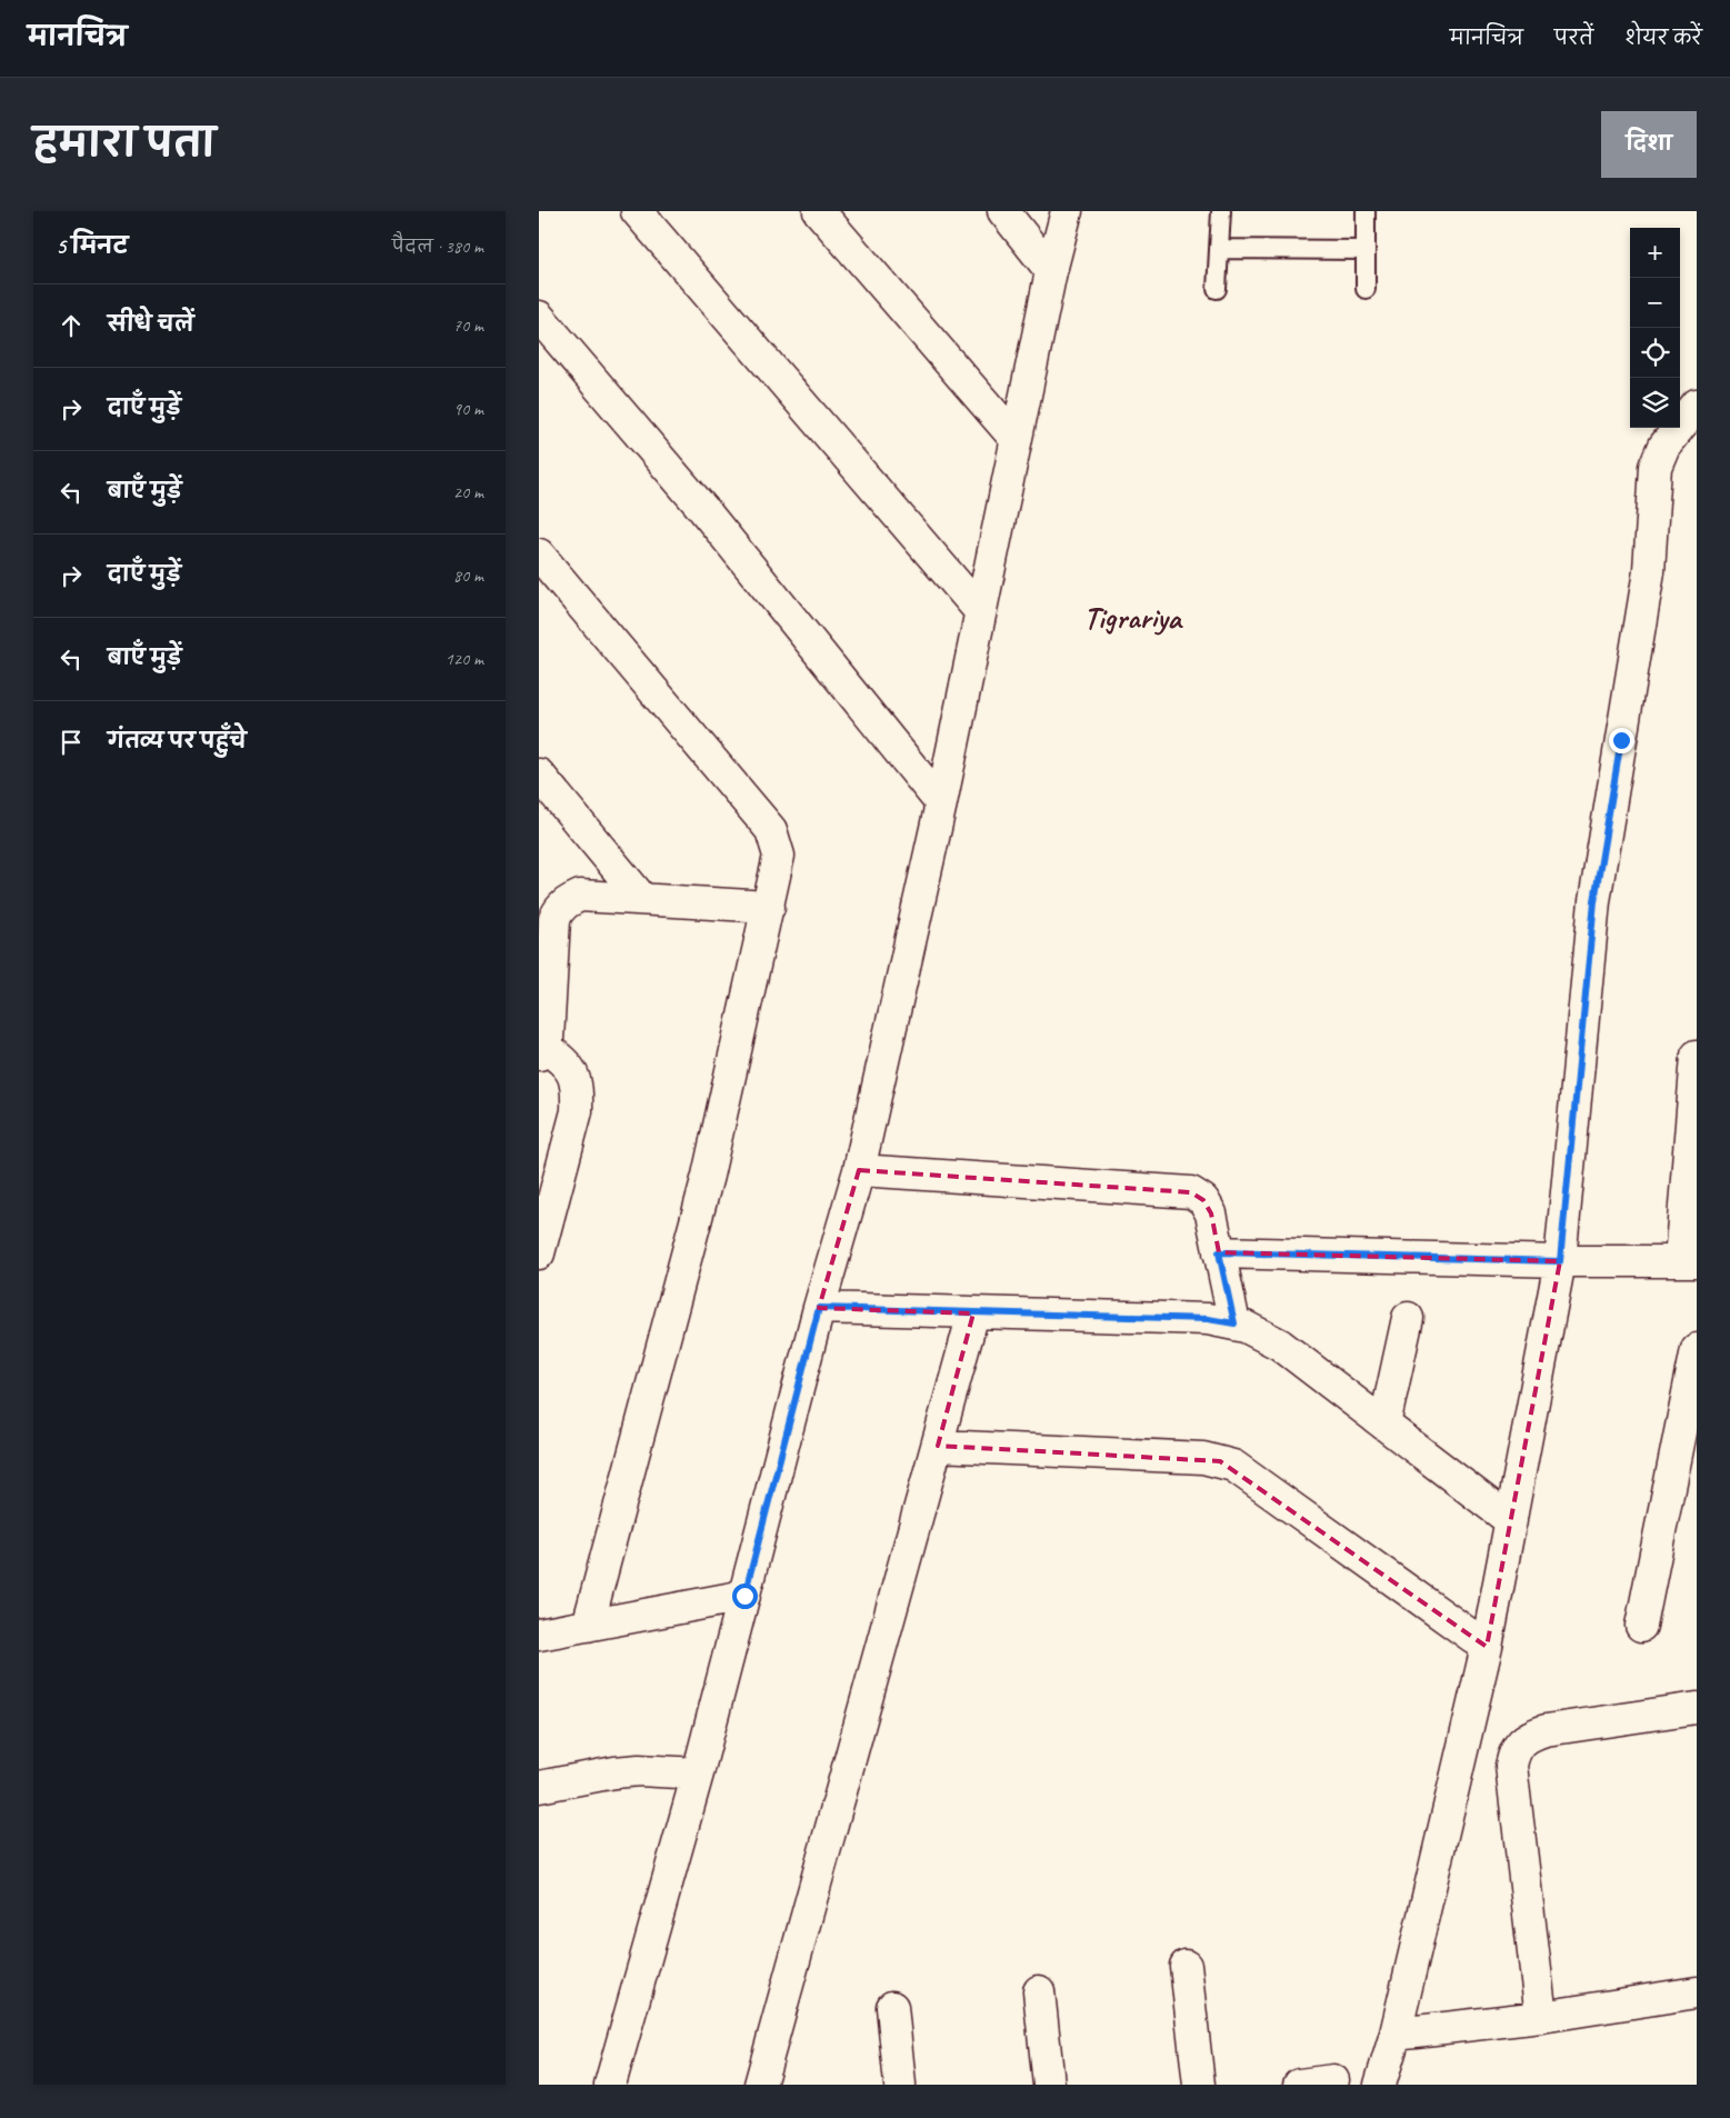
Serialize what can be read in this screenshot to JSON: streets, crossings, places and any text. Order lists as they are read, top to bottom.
{
  "districts": ["Tigrariya"],
  "page": {
    "header": "मानचित्र",
    "nav": ["मानचित्र", "परतें", "शेयर करें"],
    "title": "हमारा पता",
    "buttons": "दिशा",
    "heading": ["5 मिनट", "पैदल · 380 m"],
    "map_buttons": ["+", "−"],
    "list": [
      ["सीधे चलें", "70 m"],
      ["दाएँ मुड़ें", "90 m"],
      ["बाएँ मुड़ें", "20 m"],
      ["दाएँ मुड़ें", "80 m"],
      ["बाएँ मुड़ें", "120 m"],
      "गंतव्य पर पहुँचे"
    ]
  }
}
